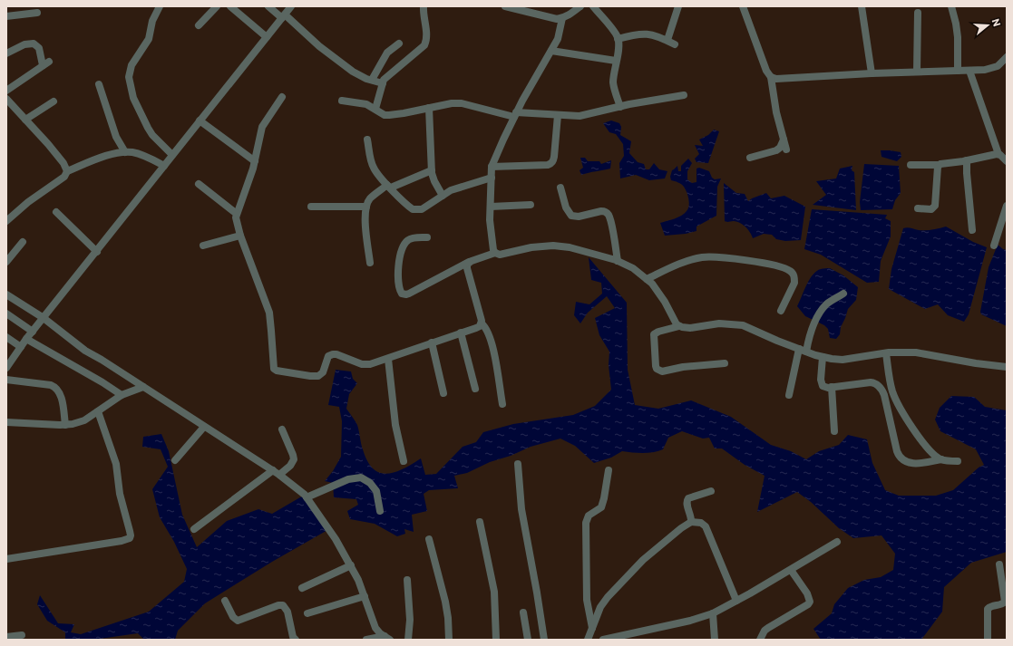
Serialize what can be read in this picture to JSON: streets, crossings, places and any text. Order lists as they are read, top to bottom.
{
  "north": "right"
}
